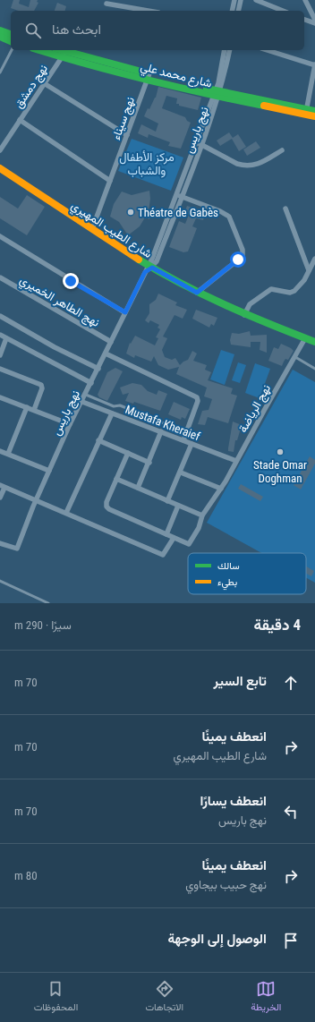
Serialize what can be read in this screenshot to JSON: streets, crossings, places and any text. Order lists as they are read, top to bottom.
{
  "streets": {
    "street": [
      "شارع محمد علي",
      "نهج دمشق",
      "نهج سيناء",
      "نهج باريس",
      "شارع الطيب المهيري",
      "نهج الطاهر الخميري",
      "نهج الرياضة",
      "Mustafa Kheraief"
    ]
  },
  "crossings": [
    ["شارع محمد علي", "نهج دمشق"],
    ["شارع محمد علي", "نهج سيناء"],
    ["شارع محمد علي", "نهج باريس"],
    ["نهج سيناء", "شارع الطيب المهيري"],
    ["نهج باريس", "شارع الطيب المهيري"],
    ["نهج باريس", "نهج الطاهر الخميري"],
    ["نهج باريس", "Mustafa Kheraief"],
    ["شارع الطيب المهيري", "نهج الرياضة"],
    ["نهج الرياضة", "Mustafa Kheraief"]
  ],
  "parks": ["مركز الأطفال والشباب"],
  "places": ["Théatre de Gabès", "Stade Omar Doghman"],
  "legend": ["سالك", "بطيء"],
  "page": {
    "search": "ابحث هنا",
    "heading": ["4 دقيقة", "سيرًا · 290 m"],
    "list": [
      ["تابع السير", "70 m"],
      ["انعطف يمينًا", "شارع الطيب المهيري", "70 m"],
      ["انعطف يسارًا", "نهج باريس", "70 m"],
      ["انعطف يمينًا", "نهج حبيب بيجاوي", "80 m"],
      "الوصول إلى الوجهة"
    ],
    "nav": ["الخريطة", "الاتجاهات", "المحفوظات"]
  }
}
